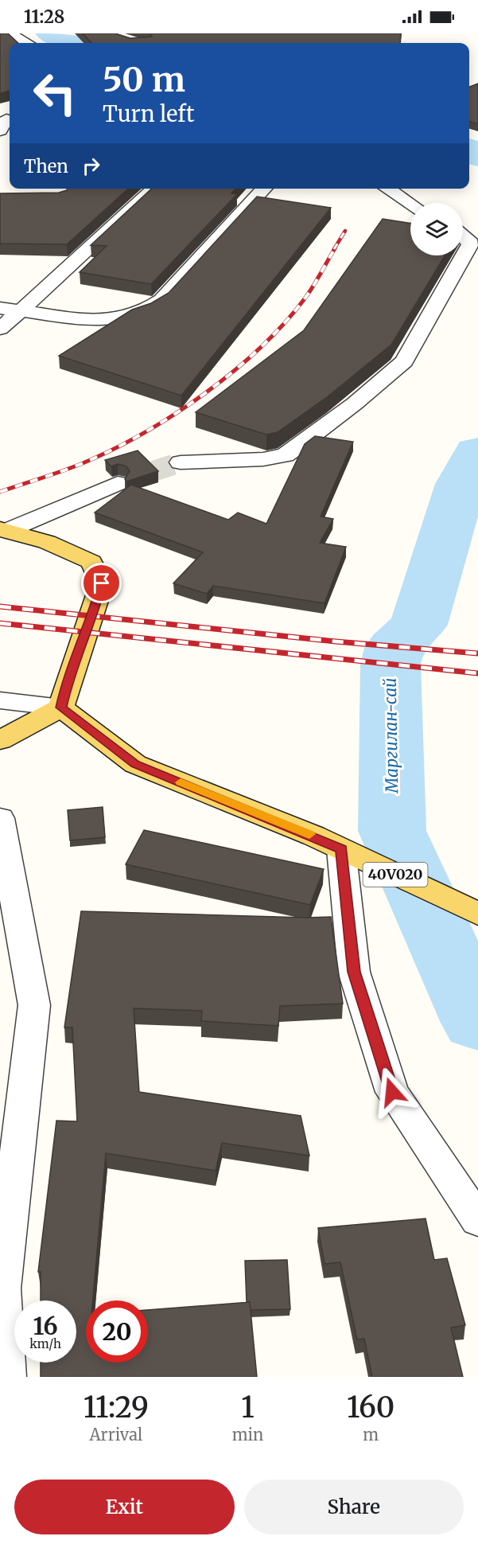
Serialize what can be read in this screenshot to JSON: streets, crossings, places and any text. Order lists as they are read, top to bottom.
{
  "streets": {
    "main road": ["40V020"]
  },
  "water": ["Маргилан-сай"],
  "page": {
    "status": "11:28",
    "turn": ["50 m", "Turn left"],
    "then": "Then",
    "speed": "16 km/h",
    "limit": "20",
    "eta": [
      "11:29",
      "Arrival",
      "1",
      "min",
      "160",
      "m"
    ],
    "buttons": ["Exit", "Share"]
  }
}
